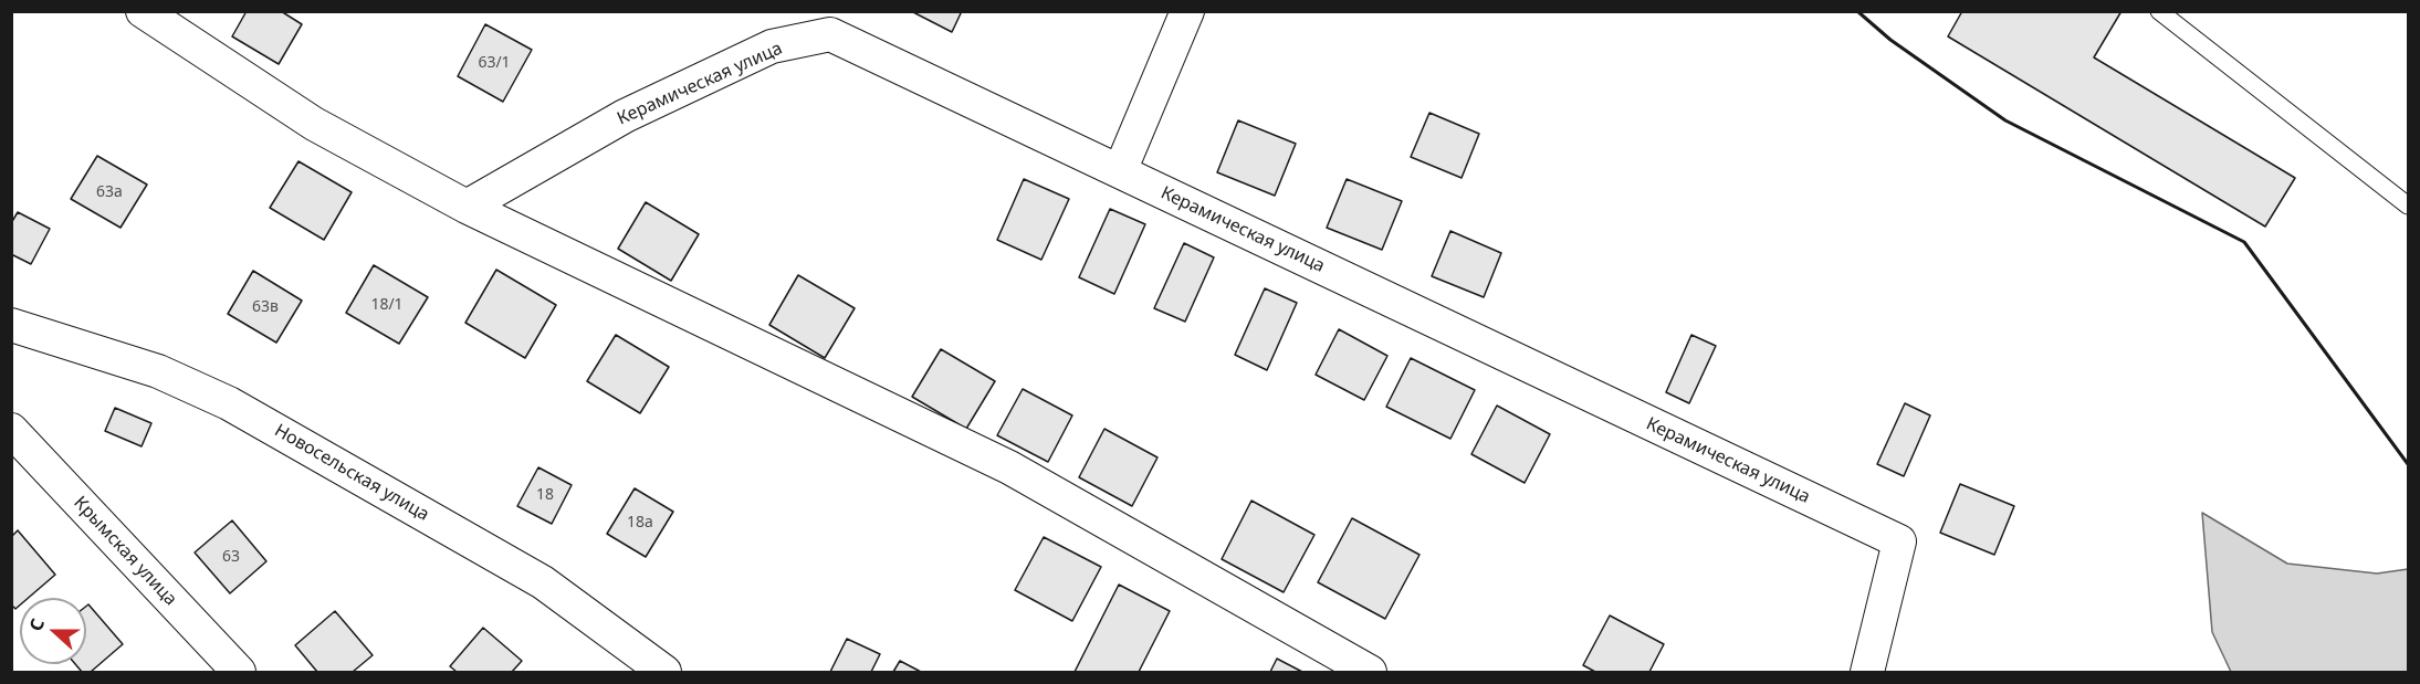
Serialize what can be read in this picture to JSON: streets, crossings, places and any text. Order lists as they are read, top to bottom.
{
  "streets": {
    "street": ["Керамическая улица", "Новосельская улица", "Крымская улица"]
  },
  "house_numbers": [
    "63/1",
    "63а",
    "18/1",
    "63в",
    "18",
    "18а",
    "63"
  ],
  "north": "left"
}
